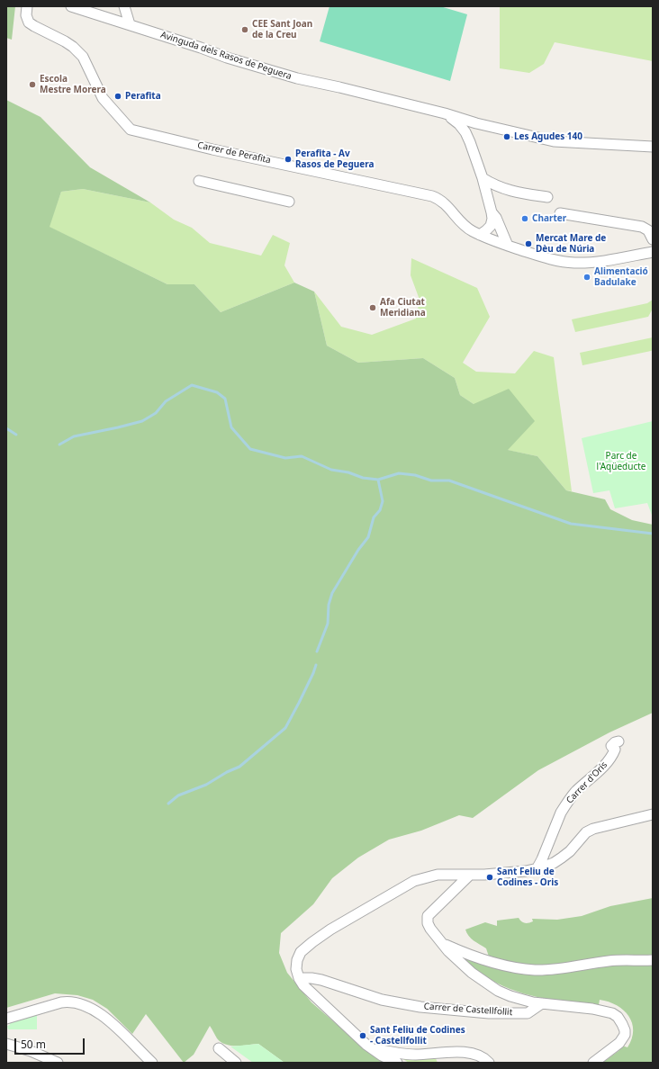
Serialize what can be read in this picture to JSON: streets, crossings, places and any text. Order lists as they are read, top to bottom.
{
  "streets": {
    "street": [
      "Avinguda dels Rasos de Peguera",
      "Carrer de Perafita",
      "Carrer d'Orís",
      "Carrer de Castellfollit"
    ]
  },
  "crossings": [
    ["Avinguda dels Rasos de Peguera", "Carrer de Perafita"]
  ],
  "parks": ["Parc de l'Aqüeducte"],
  "places": [
    "CEE Sant Joan de la Creu",
    "Escola Mestre Morera",
    "Perafita",
    "Les Agudes 140",
    "Perafita - Av Rasos de Peguera",
    "Charter",
    "Mercat Mare de Dèu de Núria",
    "Alimentació Badulake",
    "Afa Ciutat Meridiana",
    "Sant Feliu de Codines - Oris",
    "Sant Feliu de Codines - Castellfollit"
  ],
  "scale_bar": "50 m"
}
